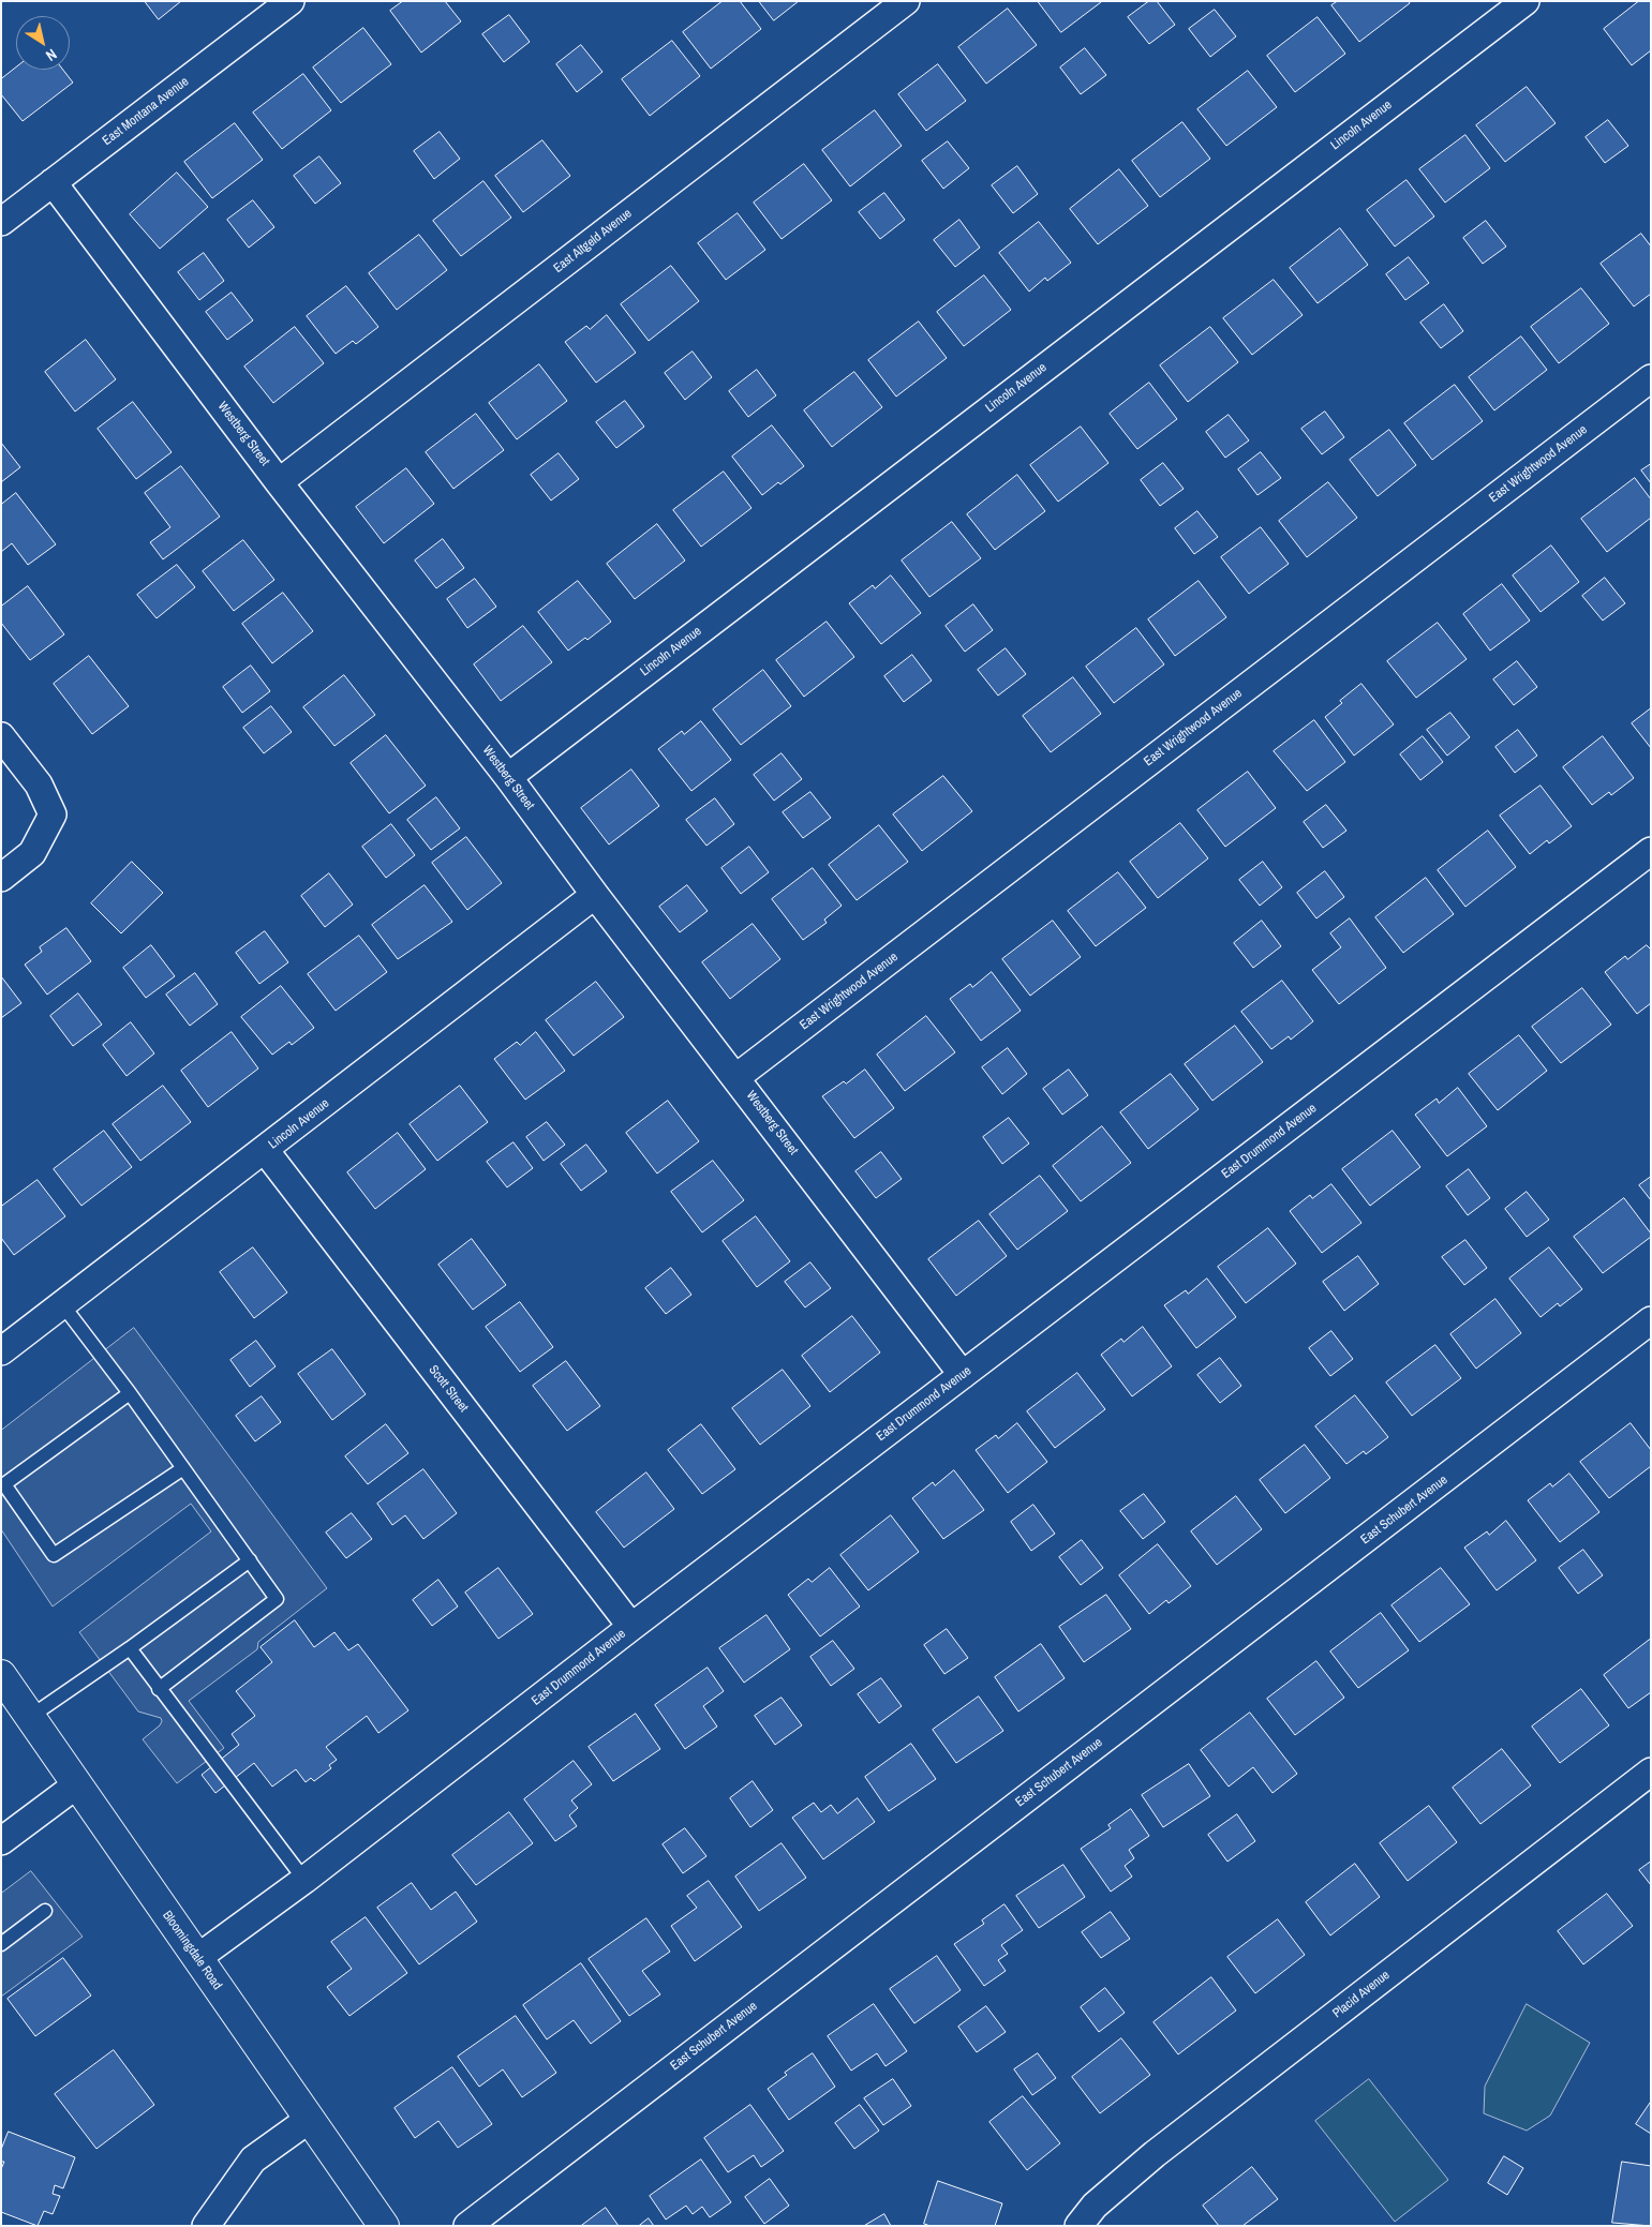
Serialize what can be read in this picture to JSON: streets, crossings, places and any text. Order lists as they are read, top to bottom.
{
  "streets": {
    "main road": ["Bloomingdale Road"],
    "street": [
      "East Montana Avenue",
      "Lincoln Avenue",
      "East Altgeld Avenue",
      "Westberg Street",
      "East Wrightwood Avenue",
      "East Drummond Avenue",
      "Scott Street",
      "East Schubert Avenue",
      "Placid Avenue"
    ]
  },
  "crossings": [
    ["East Montana Avenue", "Westberg Street"],
    ["Lincoln Avenue", "Westberg Street"],
    ["Lincoln Avenue", "Scott Street"],
    ["East Altgeld Avenue", "Westberg Street"],
    ["Westberg Street", "East Wrightwood Avenue"],
    ["Westberg Street", "East Drummond Avenue"],
    ["East Drummond Avenue", "Scott Street"],
    ["East Drummond Avenue", "Bloomingdale Road"]
  ],
  "north": "bottom right"
}
